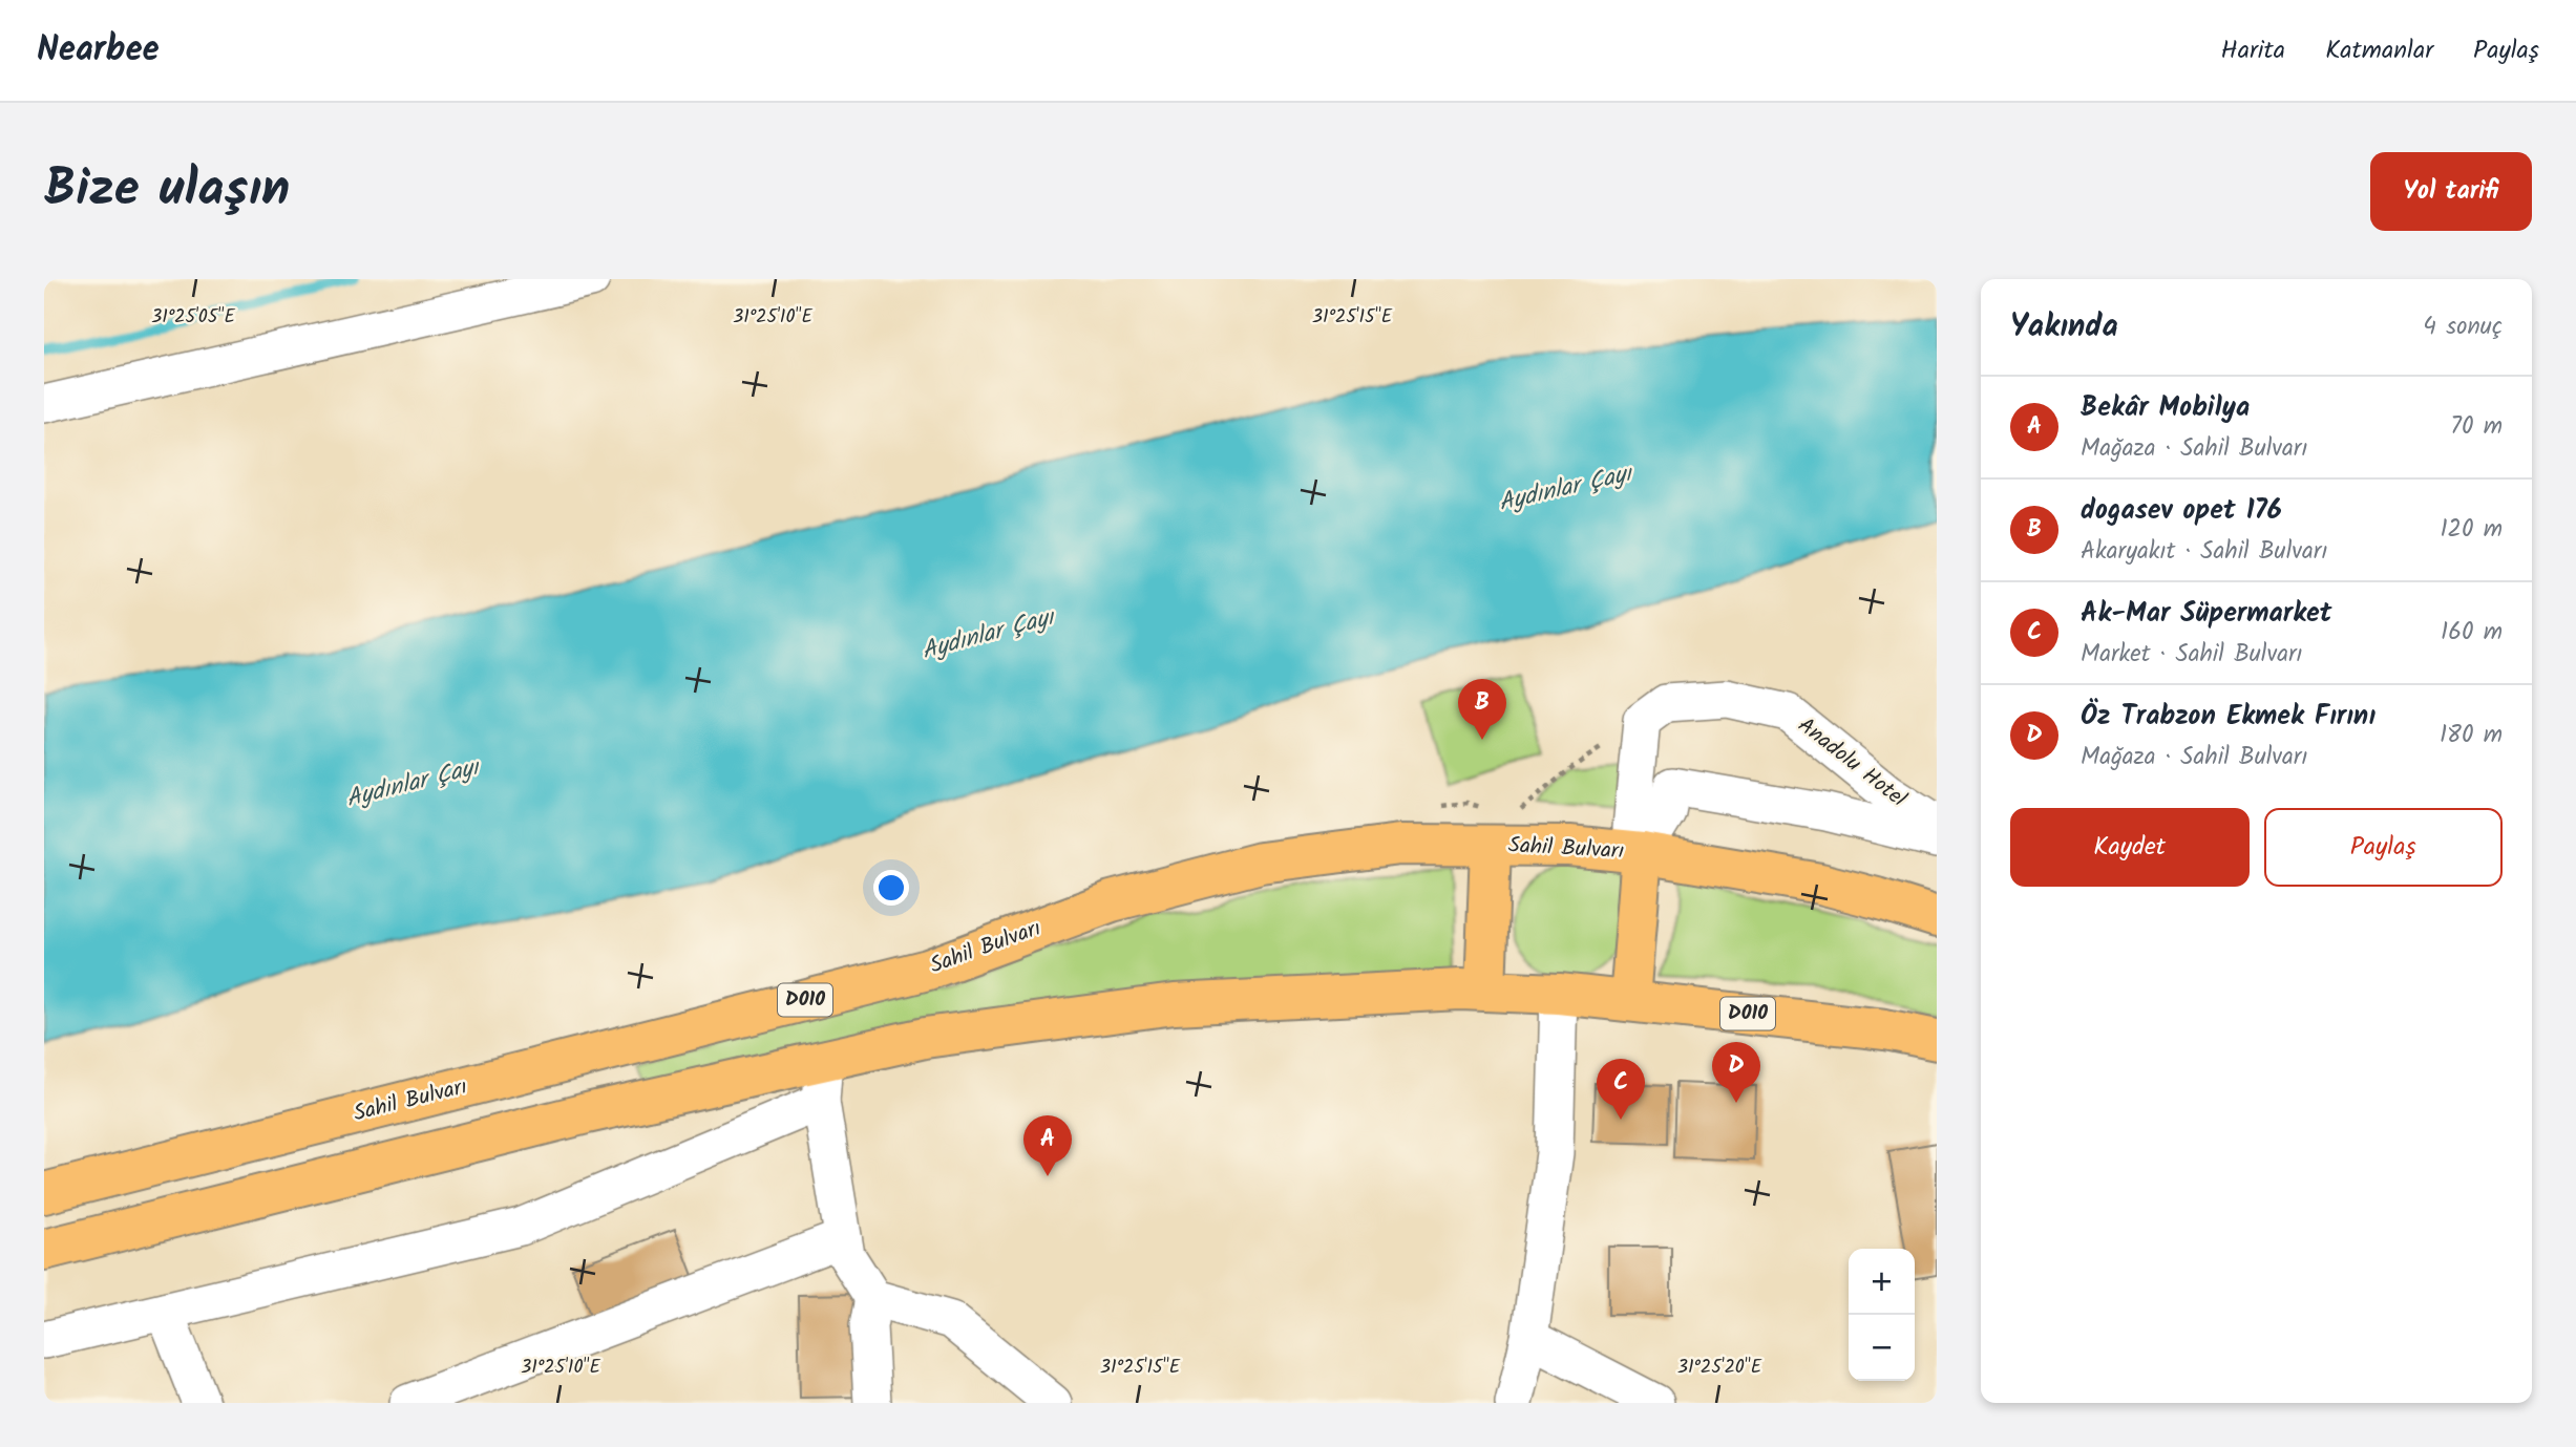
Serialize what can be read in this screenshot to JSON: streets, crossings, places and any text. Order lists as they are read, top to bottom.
{
  "streets": {
    "highway": ["Sahil Bulvarı", "D010"],
    "street": ["Anadolu Hotel"]
  },
  "water": ["Aydınlar Çayı"],
  "page": {
    "header": "Nearbee",
    "nav": ["Harita", "Katmanlar", "Paylaş"],
    "title": "Bize ulaşın",
    "buttons": [
      "Yol tarifi",
      ["Kaydet", "Paylaş"]
    ],
    "heading": ["Yakında", "4 sonuç"],
    "list": [
      {
        "mark": "A",
        "name": "Bekâr Mobilya",
        "note": "Mağaza · Sahil Bulvarı",
        "value": "70 m"
      },
      {
        "mark": "B",
        "name": "dogasev opet 176",
        "note": "Akaryakıt · Sahil Bulvarı",
        "value": "120 m"
      },
      {
        "mark": "C",
        "name": "Ak-Mar Süpermarket",
        "note": "Market · Sahil Bulvarı",
        "value": "160 m"
      },
      {
        "mark": "D",
        "name": "Öz Trabzon Ekmek Fırını",
        "note": "Mağaza · Sahil Bulvarı",
        "value": "180 m"
      }
    ],
    "pins": [
      "B",
      "D",
      "C",
      "A"
    ],
    "map_buttons": ["+", "−"]
  },
  "coordinates": [
    "31°25'05\"E",
    "31°25'10\"E",
    "31°25'15\"E",
    "31°25'20\"E"
  ]
}
